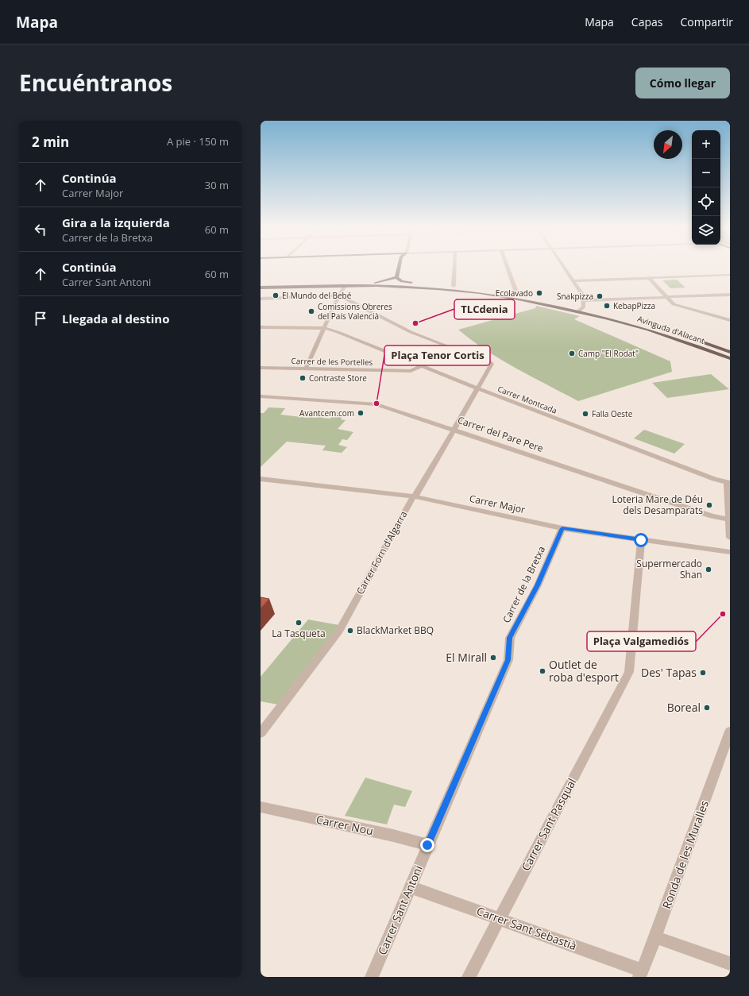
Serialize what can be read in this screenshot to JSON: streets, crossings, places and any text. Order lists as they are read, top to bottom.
{
  "streets": {
    "main road": ["Avinguda d'Alacant"],
    "street": [
      "Carrer de les Portelles",
      "Carrer Montcada",
      "Carrer del Pare Pere",
      "Carrer Major",
      "Carrer Forn d'Algarra",
      "Carrer de la Bretxa",
      "Carrer Sant Pasqual",
      "Carrer Nou",
      "Ronda de les Muralles",
      "Carrer Sant Antoni",
      "Carrer Sant Sebastià"
    ]
  },
  "crossings": [
    ["Carrer de les Portelles", "Carrer Montcada"],
    ["Carrer Montcada", "Carrer Forn d'Algarra"],
    ["Carrer del Pare Pere", "Carrer Forn d'Algarra"],
    ["Carrer Major", "Carrer Forn d'Algarra"],
    ["Carrer Major", "Carrer de la Bretxa"],
    ["Carrer Major", "Carrer Sant Pasqual"],
    ["Carrer de la Bretxa", "Carrer Sant Antoni"],
    ["Carrer Sant Pasqual", "Carrer Sant Sebastià"],
    ["Carrer Nou", "Carrer Sant Antoni"],
    ["Ronda de les Muralles", "Carrer Sant Sebastià"],
    ["Carrer Sant Antoni", "Carrer Sant Sebastià"]
  ],
  "places": [
    "Ecolavado",
    "El Mundo del Bebé",
    "Snakpizza",
    "KebapPizza",
    "Comissions Obreres del País Valencià",
    "TLCdenia",
    "Camp \"El Rodat\"",
    "Contraste Store",
    "Plaça Tenor Cortis",
    "Avantcem.com",
    "Falla Oeste",
    "Loteria Mare de Déu dels Desamparats",
    "Supermercado Shan",
    "Plaça Valgamediós",
    "La Tasqueta",
    "BlackMarket BBQ",
    "El Mirall",
    "Outlet de roba d'esport",
    "Des' Tapas",
    "Boreal"
  ],
  "north": "bottom left",
  "page": {
    "header": "Mapa",
    "nav": ["Mapa", "Capas", "Compartir"],
    "title": "Encuéntranos",
    "buttons": "Cómo llegar",
    "heading": ["2 min", "A pie · 150 m"],
    "map_buttons": ["+", "−"],
    "list": [
      ["Continúa", "Carrer Major", "30 m"],
      ["Gira a la izquierda", "Carrer de la Bretxa", "60 m"],
      ["Continúa", "Carrer Sant Antoni", "60 m"],
      "Llegada al destino"
    ]
  }
}
